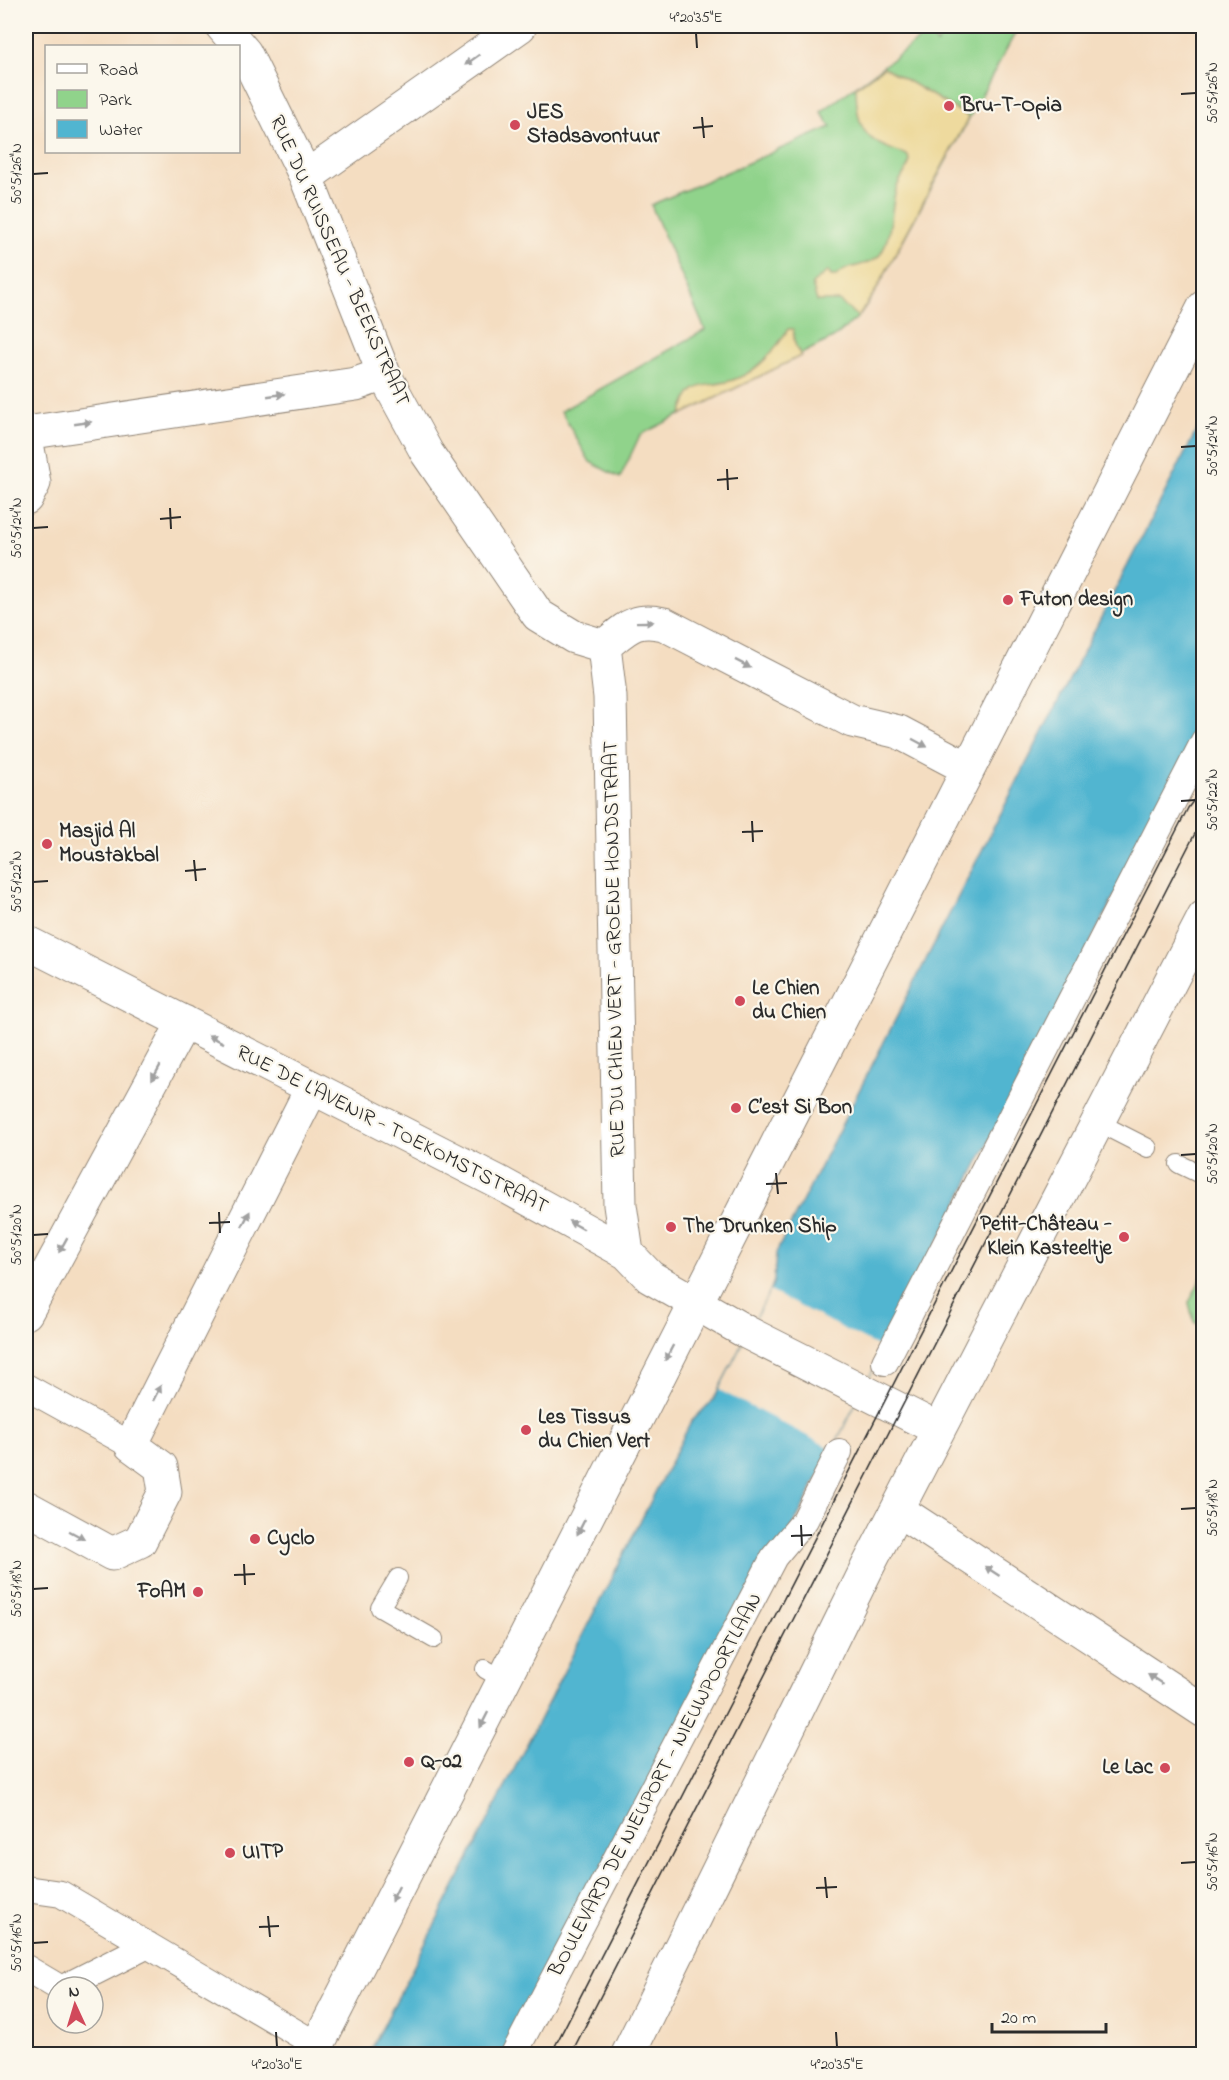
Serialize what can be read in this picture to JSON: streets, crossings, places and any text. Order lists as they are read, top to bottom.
{
  "streets": {
    "street": [
      "RUE DU RUISSEAU - BEEKSTRAAT",
      "RUE DU CHIEN VERT - GROENE HONDSTRAAT",
      "RUE DE L'AVENIR - TOEKOMSTSTRAAT",
      "BOULEVARD DE NIEUPORT - NIEUWPOORTLAAN"
    ]
  },
  "crossings": [
    ["RUE DU RUISSEAU - BEEKSTRAAT", "RUE DU CHIEN VERT - GROENE HONDSTRAAT"],
    ["RUE DU CHIEN VERT - GROENE HONDSTRAAT", "RUE DE L'AVENIR - TOEKOMSTSTRAAT"]
  ],
  "one_way": ["RUE DE L'AVENIR - TOEKOMSTSTRAAT"],
  "places": [
    "Bru-T-Opia",
    "JES Stadsavontuur",
    "Futon design",
    "Masjid Al Moustakbal",
    "Le Chien du Chien",
    "C’est Si Bon",
    "The Drunken Ship",
    "Petit-Château - Klein Kasteeltje",
    "Les Tissus du Chien Vert",
    "Cyclo",
    "FoAM",
    "Q-02",
    "Le Lac",
    "UITP"
  ],
  "legend": ["Road", "Park", "Water"],
  "scale_bar": "20 m",
  "north": "top",
  "coordinates": [
    "4°20'35\"E",
    "50°51'26\"N",
    "50°51'24\"N",
    "50°51'22\"N",
    "50°51'20\"N",
    "50°51'18\"N",
    "50°51'16\"N",
    "4°20'30\"E"
  ]
}
